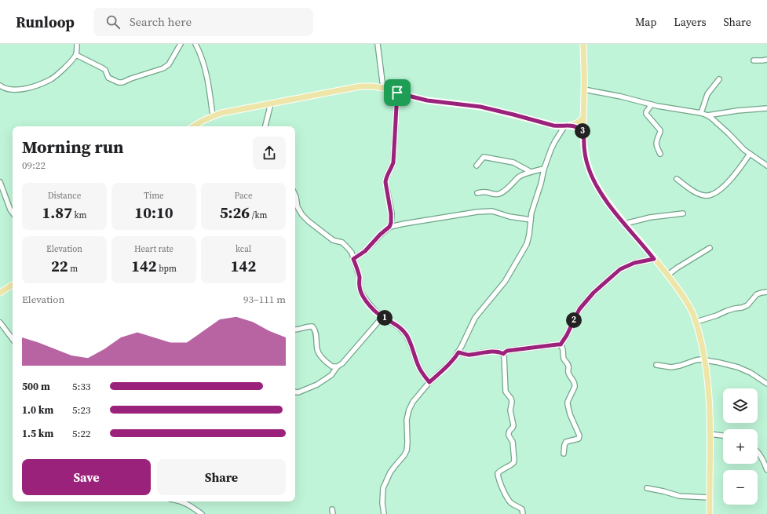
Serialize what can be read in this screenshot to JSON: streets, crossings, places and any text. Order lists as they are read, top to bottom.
{
  "page": {
    "header": "Runloop",
    "search": "Search here",
    "nav": ["Map", "Layers", "Share"],
    "pins": ["3", "1", "2"],
    "heading": ["Morning run", "09:22"],
    "stats": [
      ["Distance", "1.87 km"],
      ["Time", "10:10"],
      ["Pace", "5:26 /km"],
      ["Elevation", "22 m"],
      ["Heart rate", "142 bpm"],
      ["kcal", "142"]
    ],
    "chart": ["Elevation", "93–111 m"],
    "list": [
      {
        "name": "500 m",
        "note": "5:33"
      },
      {
        "name": "1.0 km",
        "note": "5:23"
      },
      {
        "name": "1.5 km",
        "note": "5:22"
      }
    ],
    "map_buttons": ["+", "−"],
    "buttons": ["Save", "Share"]
  }
}
